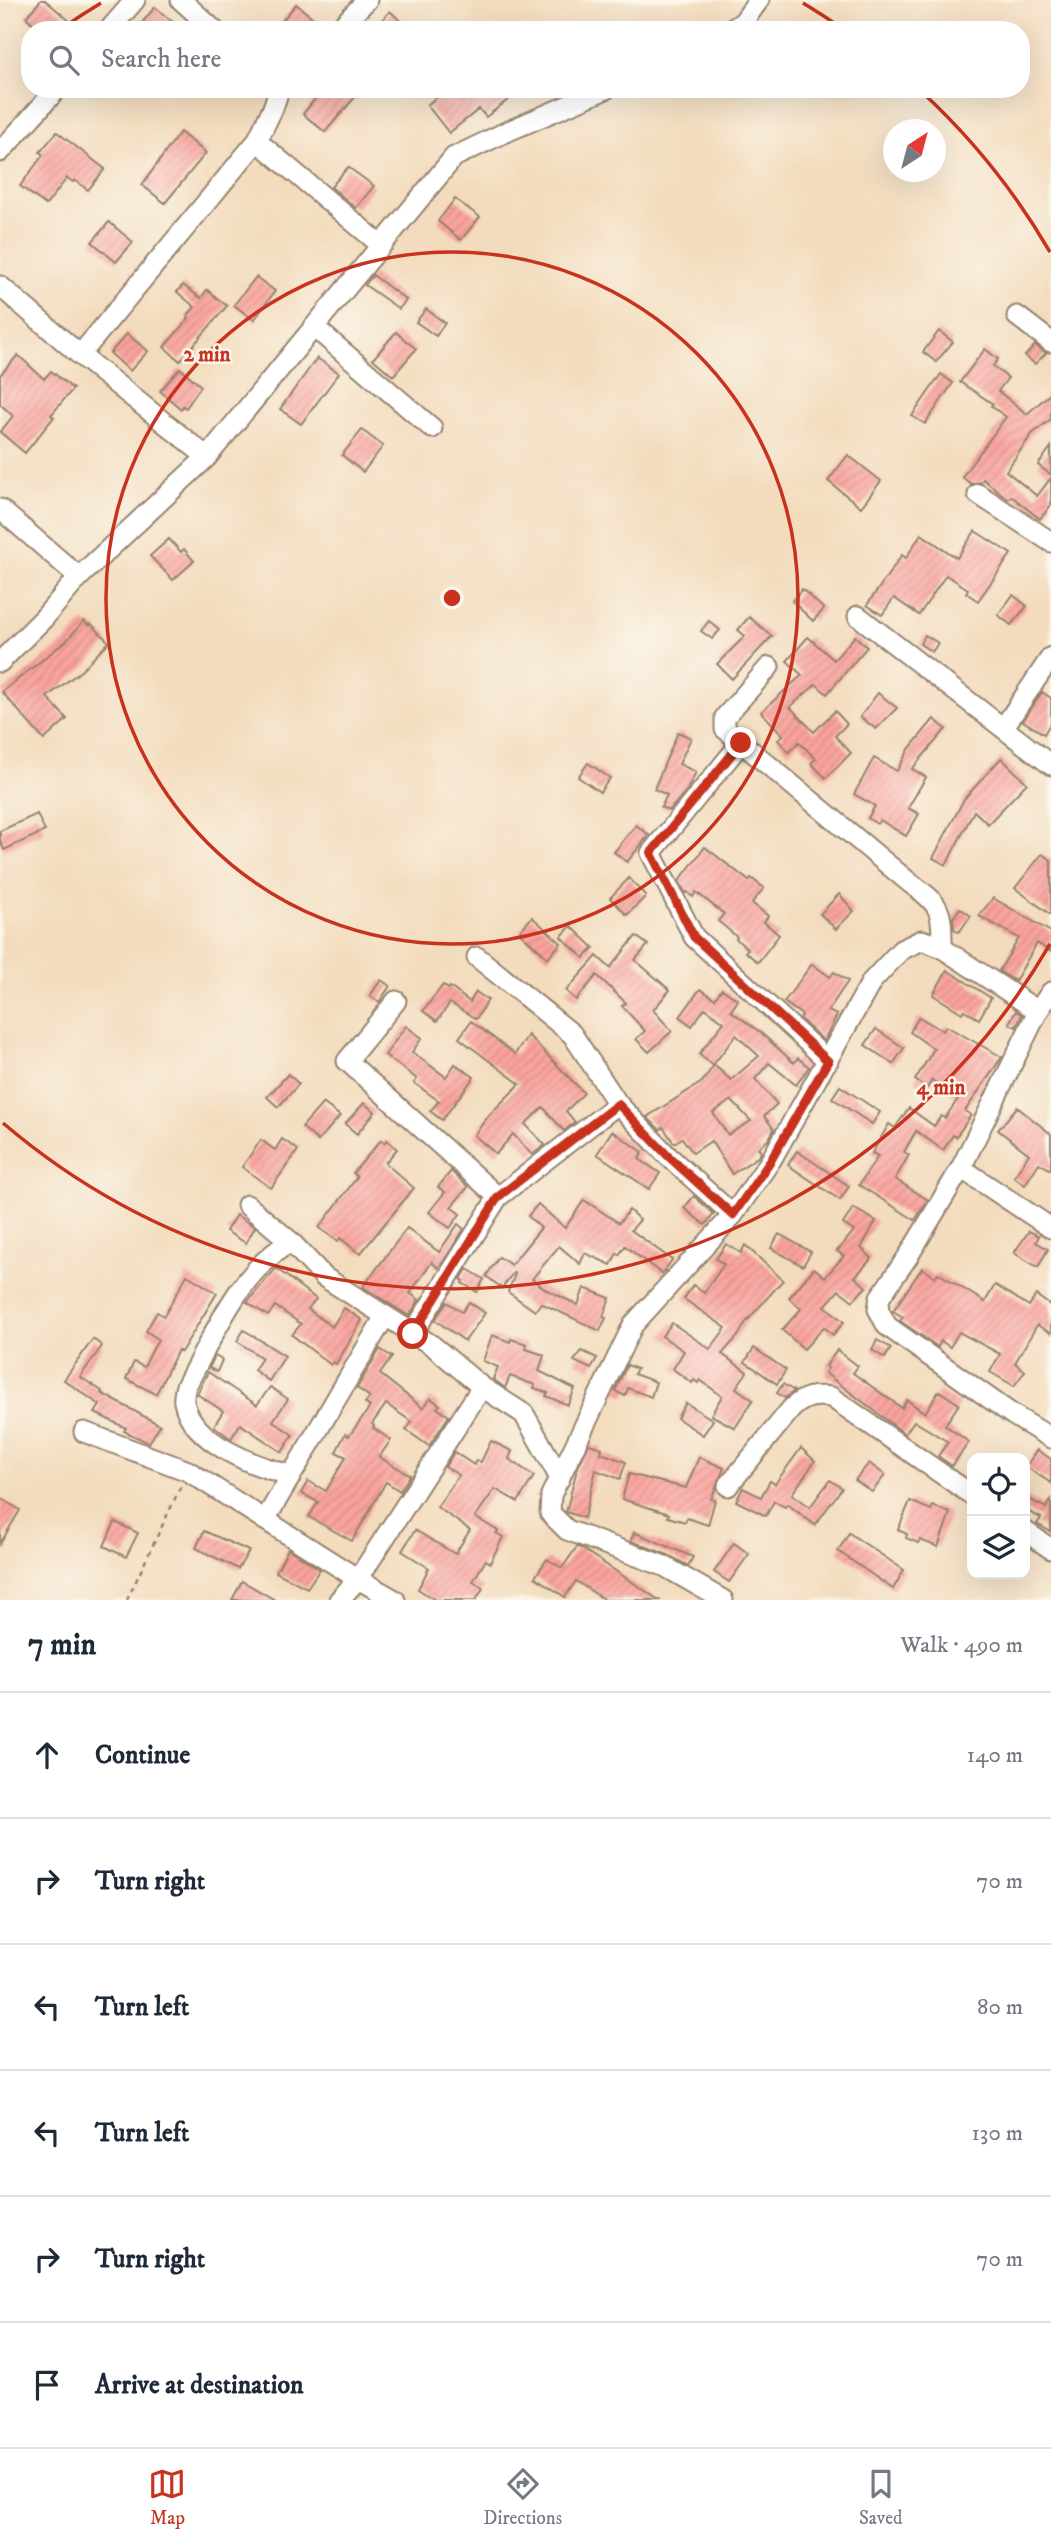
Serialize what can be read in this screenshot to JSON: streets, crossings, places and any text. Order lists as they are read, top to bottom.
{
  "north": "top right",
  "page": {
    "search": "Search here",
    "heading": ["7 min", "Walk · 490 m"],
    "list": [
      ["Continue", "140 m"],
      ["Turn right", "70 m"],
      ["Turn left", "80 m"],
      ["Turn left", "130 m"],
      ["Turn right", "70 m"],
      "Arrive at destination"
    ],
    "nav": ["Map", "Directions", "Saved"]
  },
  "rings": ["2 min", "4 min"]
}
